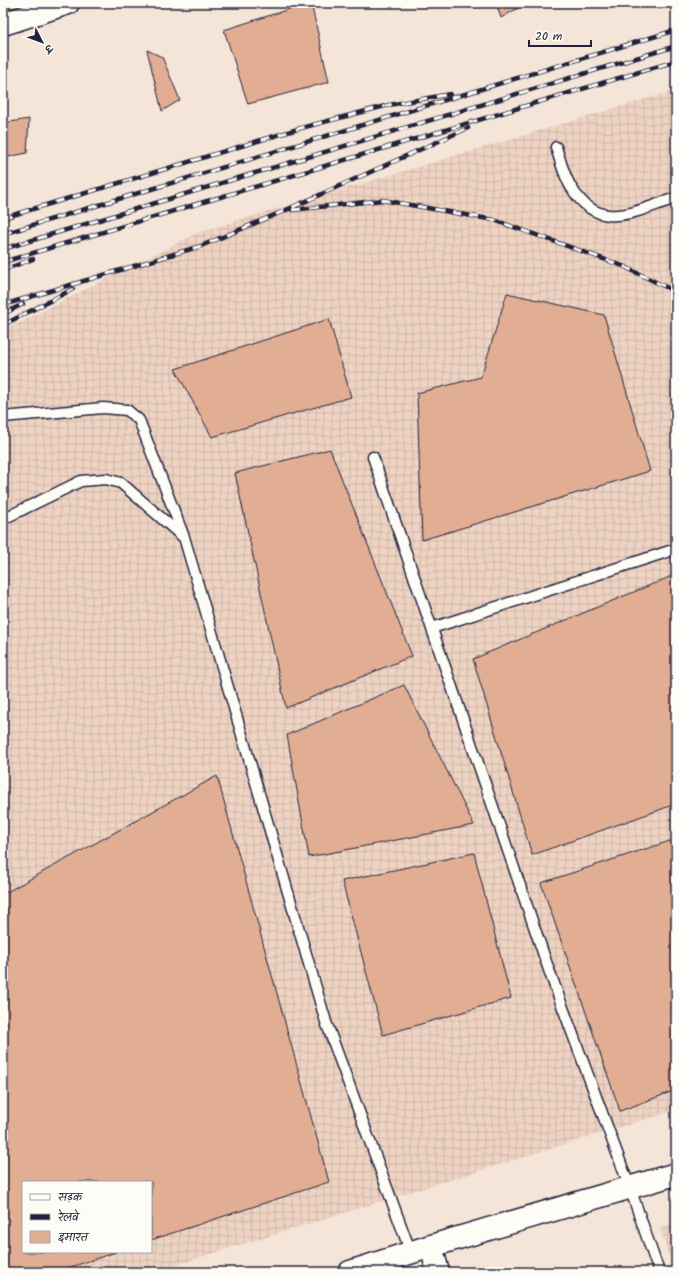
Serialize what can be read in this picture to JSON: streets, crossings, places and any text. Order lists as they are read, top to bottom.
{
  "legend": ["सड़क", "रेलवे", "इमारत"],
  "scale_bar": "20 m",
  "north": "bottom right"
}
